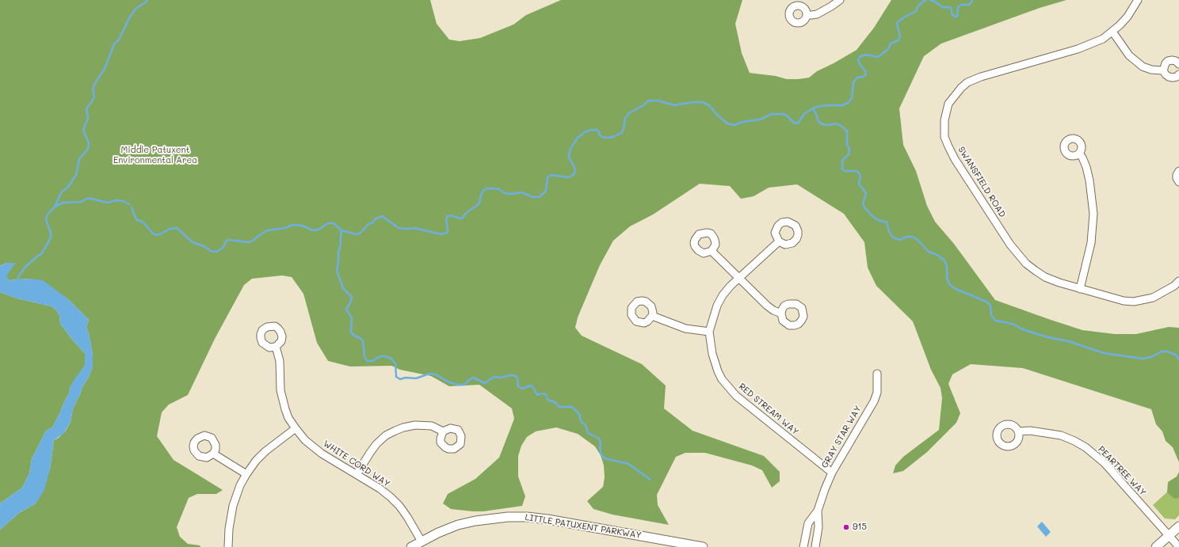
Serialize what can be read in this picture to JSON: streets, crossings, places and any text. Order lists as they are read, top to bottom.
{
  "streets": {
    "street": [
      "SWANSFIELD ROAD",
      "RED STREAM WAY",
      "GRAY STAR WAY",
      "WHITE CORD WAY",
      "PEARTREE WAY",
      "LITTLE PATUXENT PARKWAY"
    ]
  },
  "crossings": [
    ["RED STREAM WAY", "GRAY STAR WAY"],
    ["WHITE CORD WAY", "LITTLE PATUXENT PARKWAY"]
  ],
  "parks": ["Middle Patuxent Environmental Area"],
  "places": ["915"]
}
